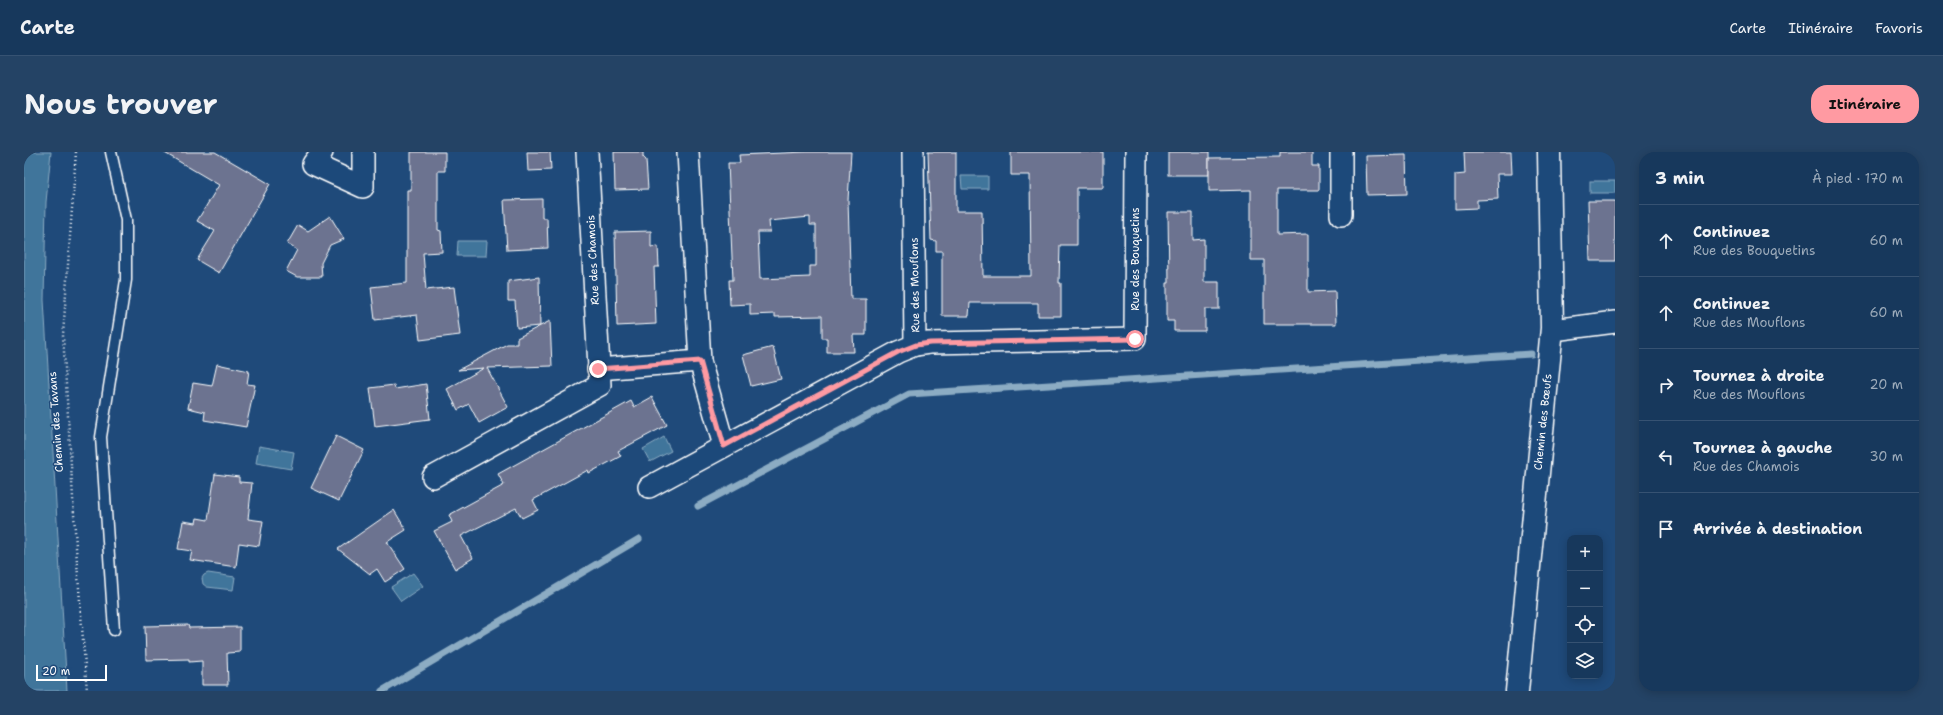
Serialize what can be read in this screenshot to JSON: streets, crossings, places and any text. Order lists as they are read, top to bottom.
{
  "streets": {
    "street": [
      "Rue des Bouquetins",
      "Rue des Chamois",
      "Rue des Mouflons",
      "Chemin des Bœufs"
    ],
    "path": ["Chemin des Tavans"]
  },
  "crossings": [
    ["Rue des Bouquetins", "Rue des Mouflons"]
  ],
  "scale_bar": "20 m",
  "page": {
    "header": "Carte",
    "nav": ["Carte", "Itinéraire", "Favoris"],
    "title": "Nous trouver",
    "buttons": "Itinéraire",
    "heading": ["3 min", "À pied · 170 m"],
    "list": [
      ["Continuez", "Rue des Bouquetins", "60 m"],
      ["Continuez", "Rue des Mouflons", "60 m"],
      ["Tournez à droite", "Rue des Mouflons", "20 m"],
      ["Tournez à gauche", "Rue des Chamois", "30 m"],
      "Arrivée à destination"
    ],
    "map_buttons": ["+", "−"],
    "scale": "20 m"
  }
}
